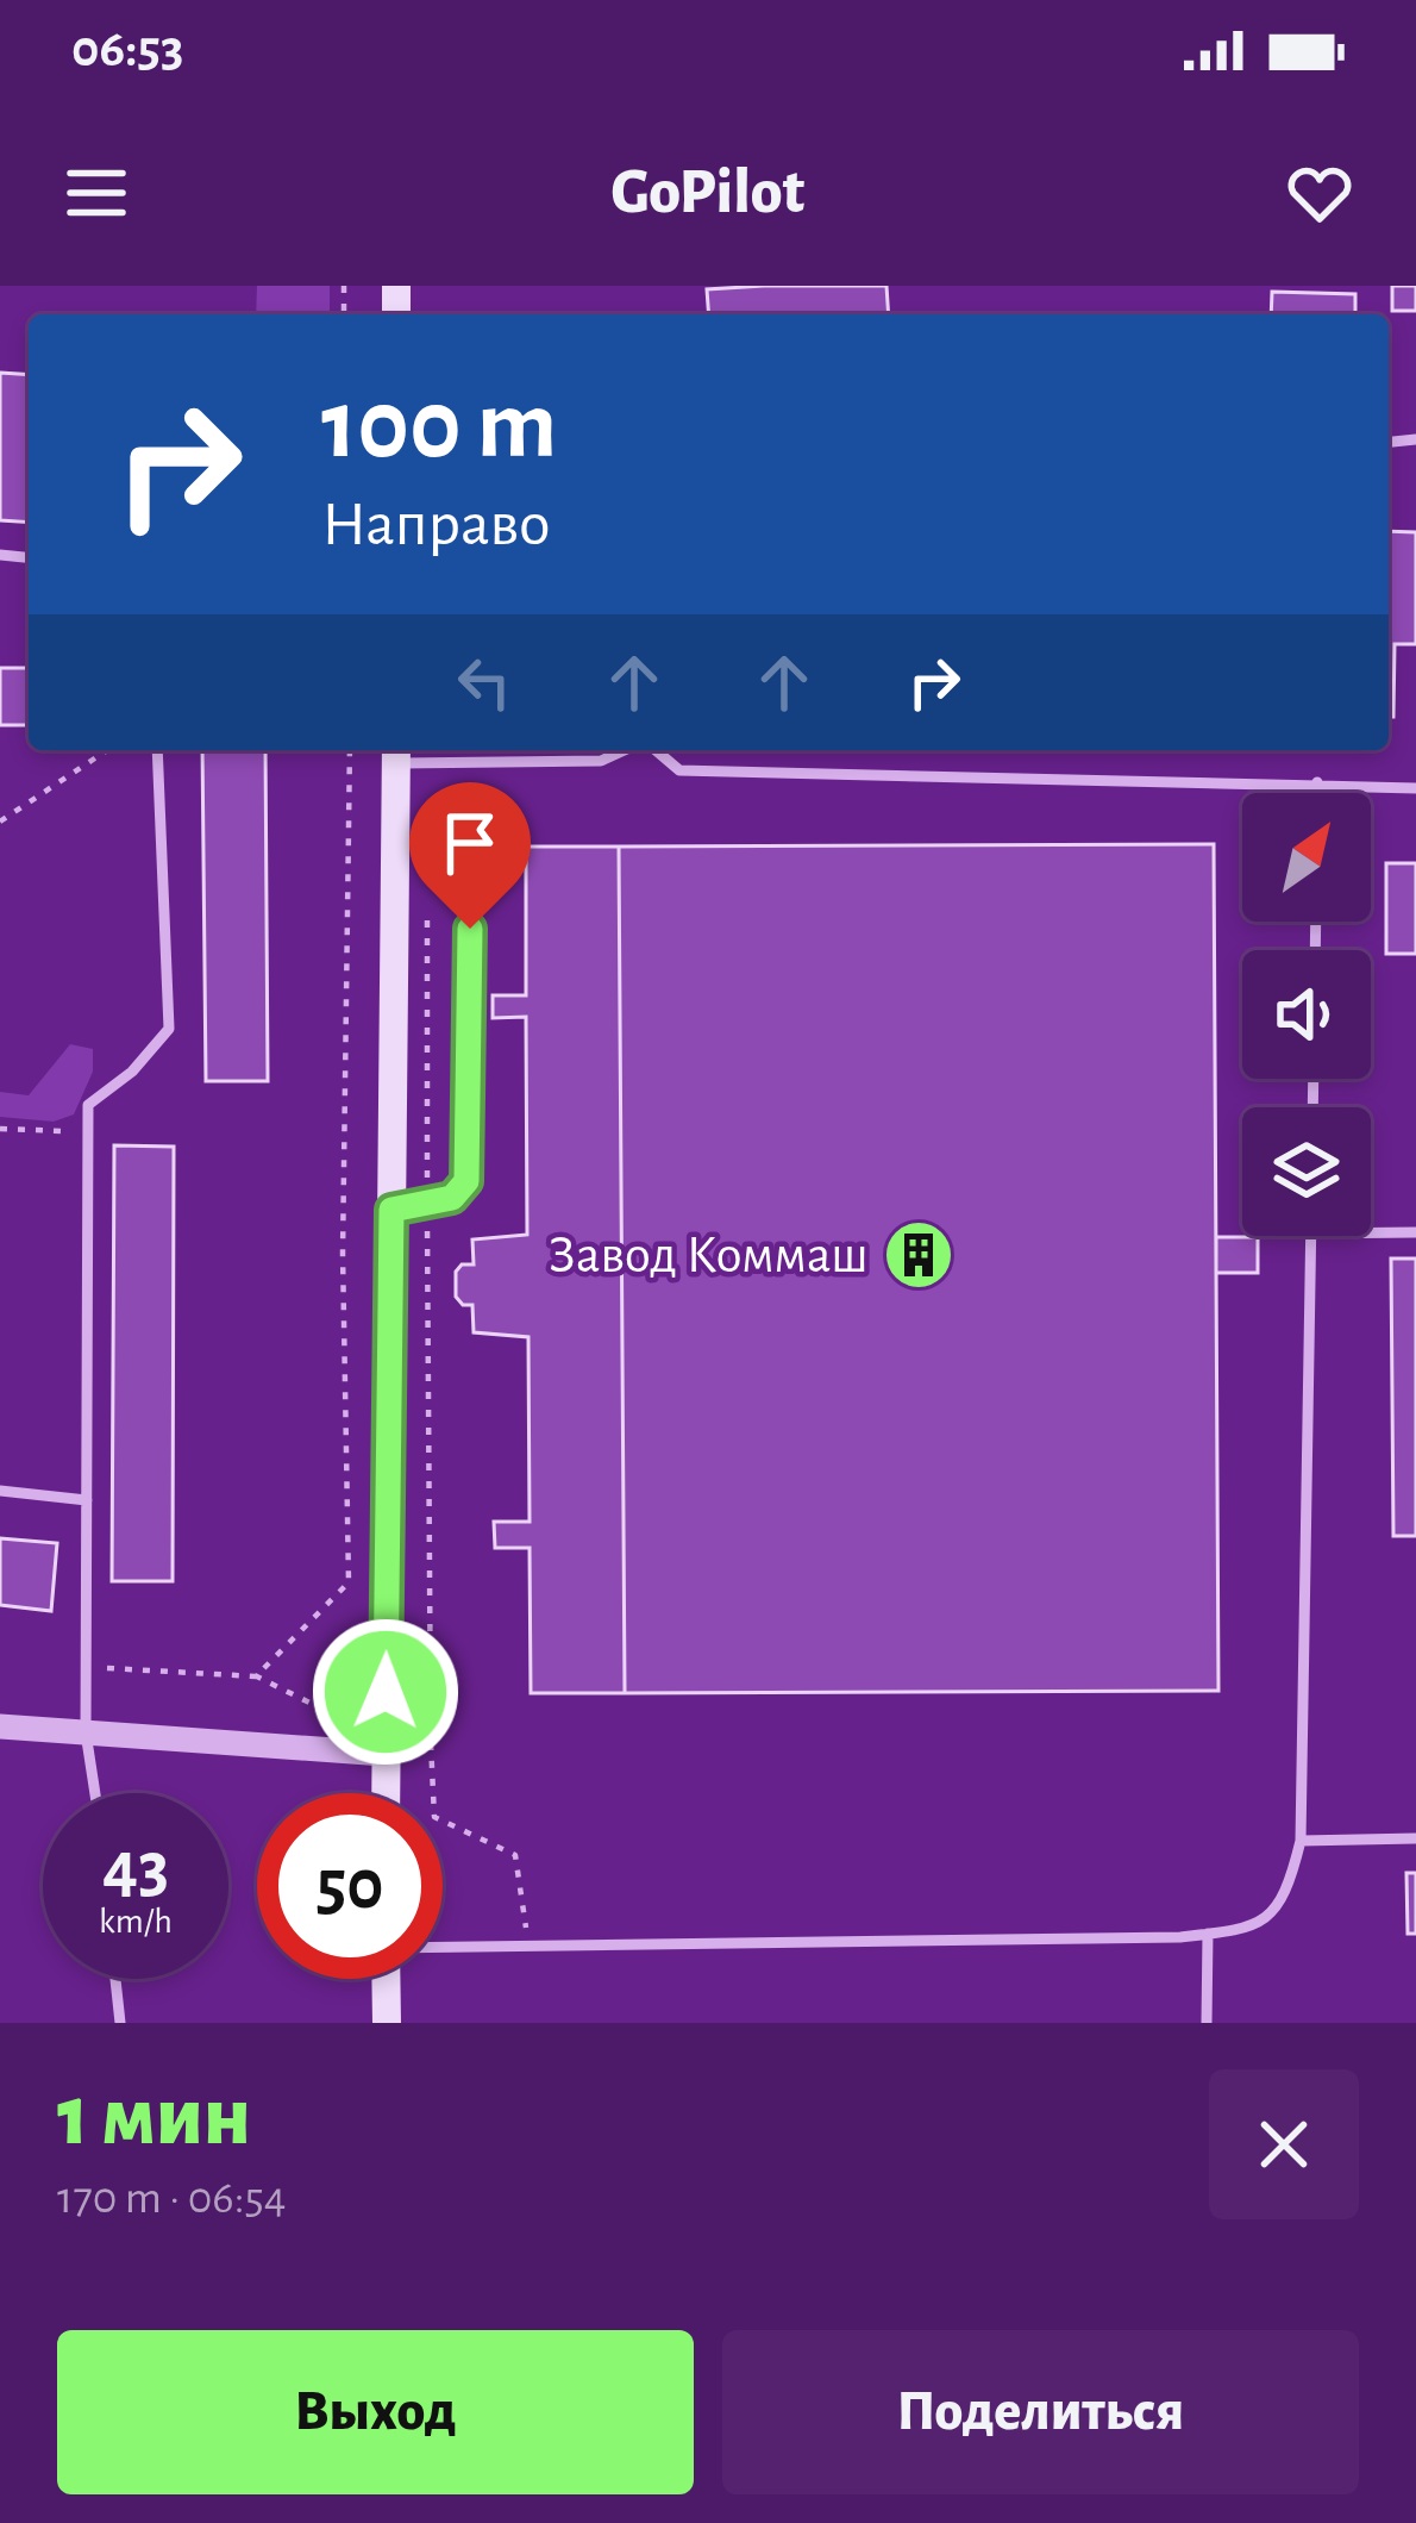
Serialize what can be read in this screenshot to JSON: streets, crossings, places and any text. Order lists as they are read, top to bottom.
{
  "places": {
    "building": ["Завод Коммаш"]
  },
  "north": "top right",
  "page": {
    "status": "06:53",
    "header": "GoPilot",
    "turn": ["100 m", "Направо"],
    "speed": "43 km/h",
    "limit": "50",
    "heading": ["1 мин", "170 m · 06:54"],
    "buttons": ["Выход", "Поделиться"]
  }
}
